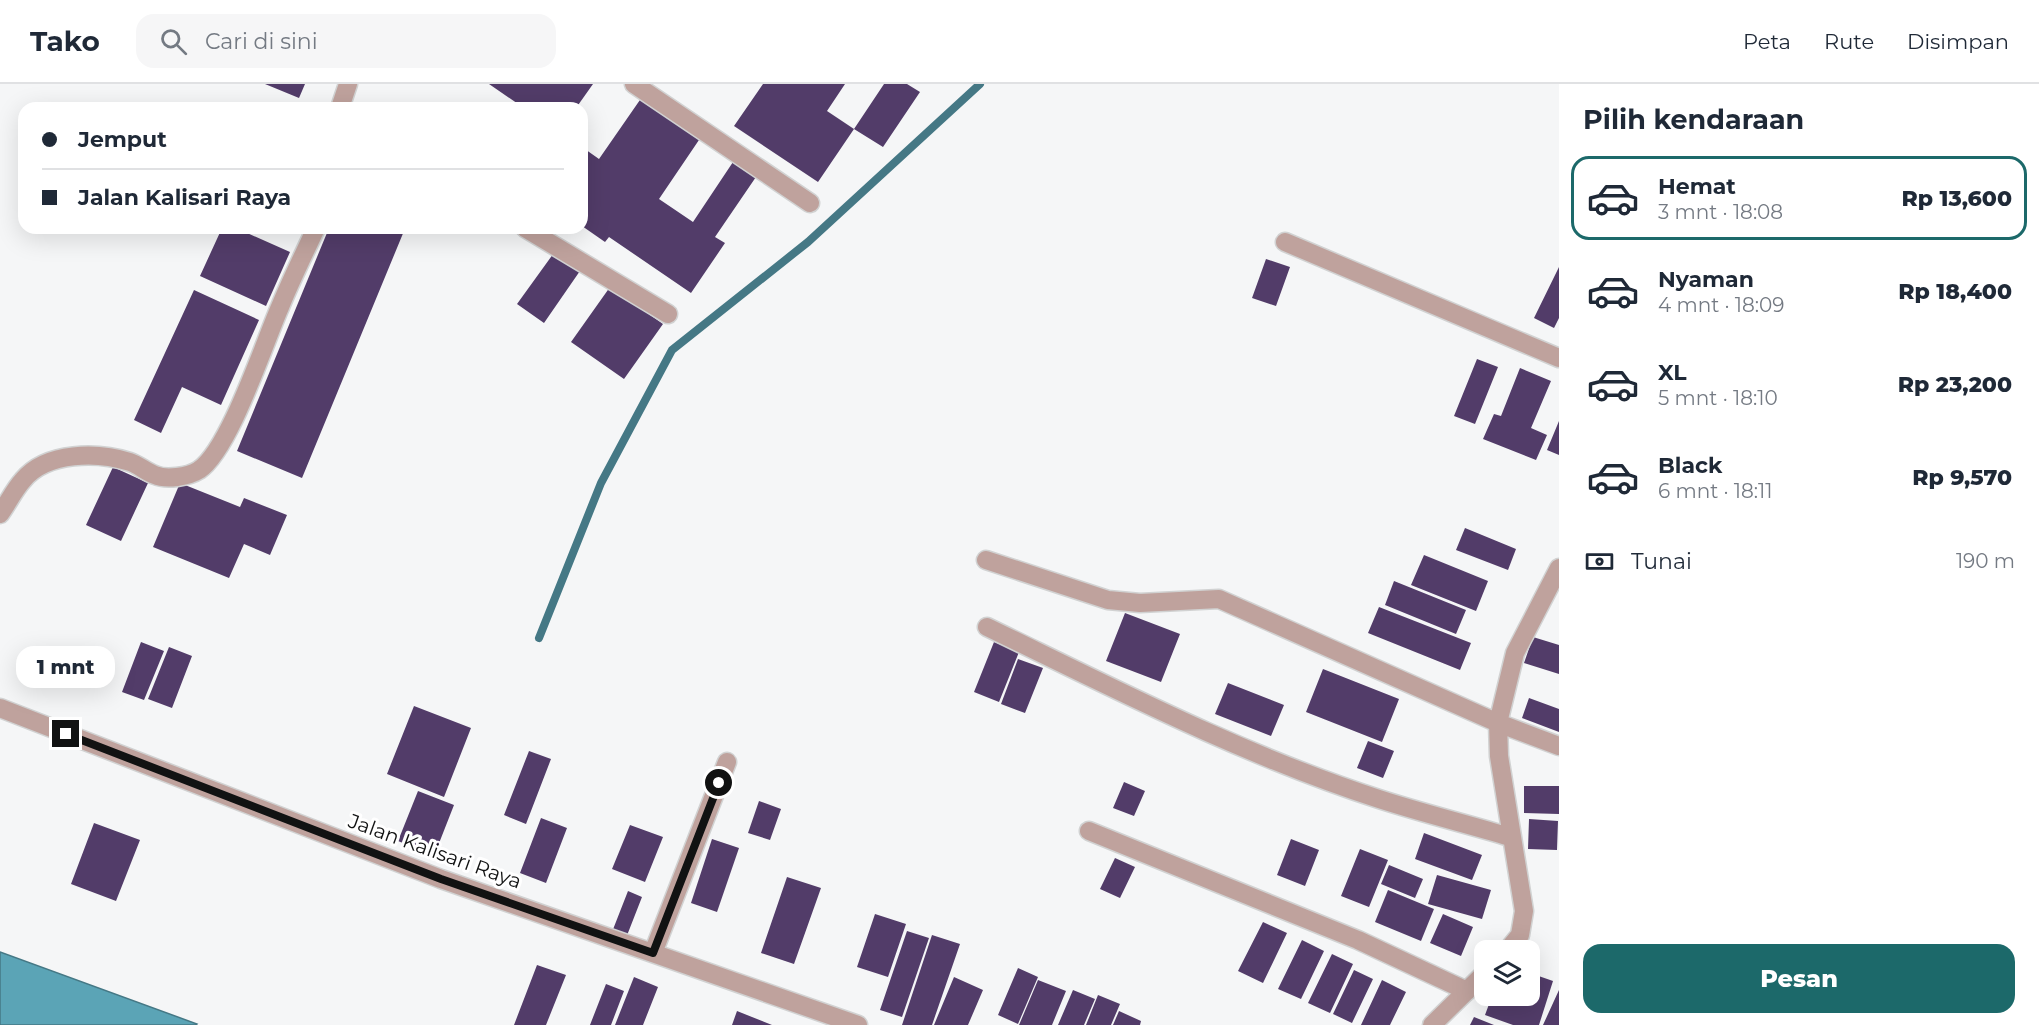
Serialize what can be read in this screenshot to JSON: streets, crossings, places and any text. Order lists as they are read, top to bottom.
{
  "streets": {
    "street": ["Jalan Kalisari Raya"]
  },
  "page": {
    "header": "Tako",
    "search": "Cari di sini",
    "nav": ["Peta", "Rute", "Disimpan"],
    "heading": "Pilih kendaraan",
    "banner": ["Jemput", "Jalan Kalisari Raya"],
    "list": [
      {
        "name": "Hemat",
        "note": "3 mnt · 18:08",
        "value": "Rp 13,600"
      },
      {
        "name": "Nyaman",
        "note": "4 mnt · 18:09",
        "value": "Rp 18,400"
      },
      {
        "name": "XL",
        "note": "5 mnt · 18:10",
        "value": "Rp 23,200"
      },
      {
        "name": "Black",
        "note": "6 mnt · 18:11",
        "value": "Rp 9,570"
      }
    ],
    "pay": ["Tunai", "190 m"],
    "bubble": "1 mnt",
    "buttons": "Pesan"
  }
}
